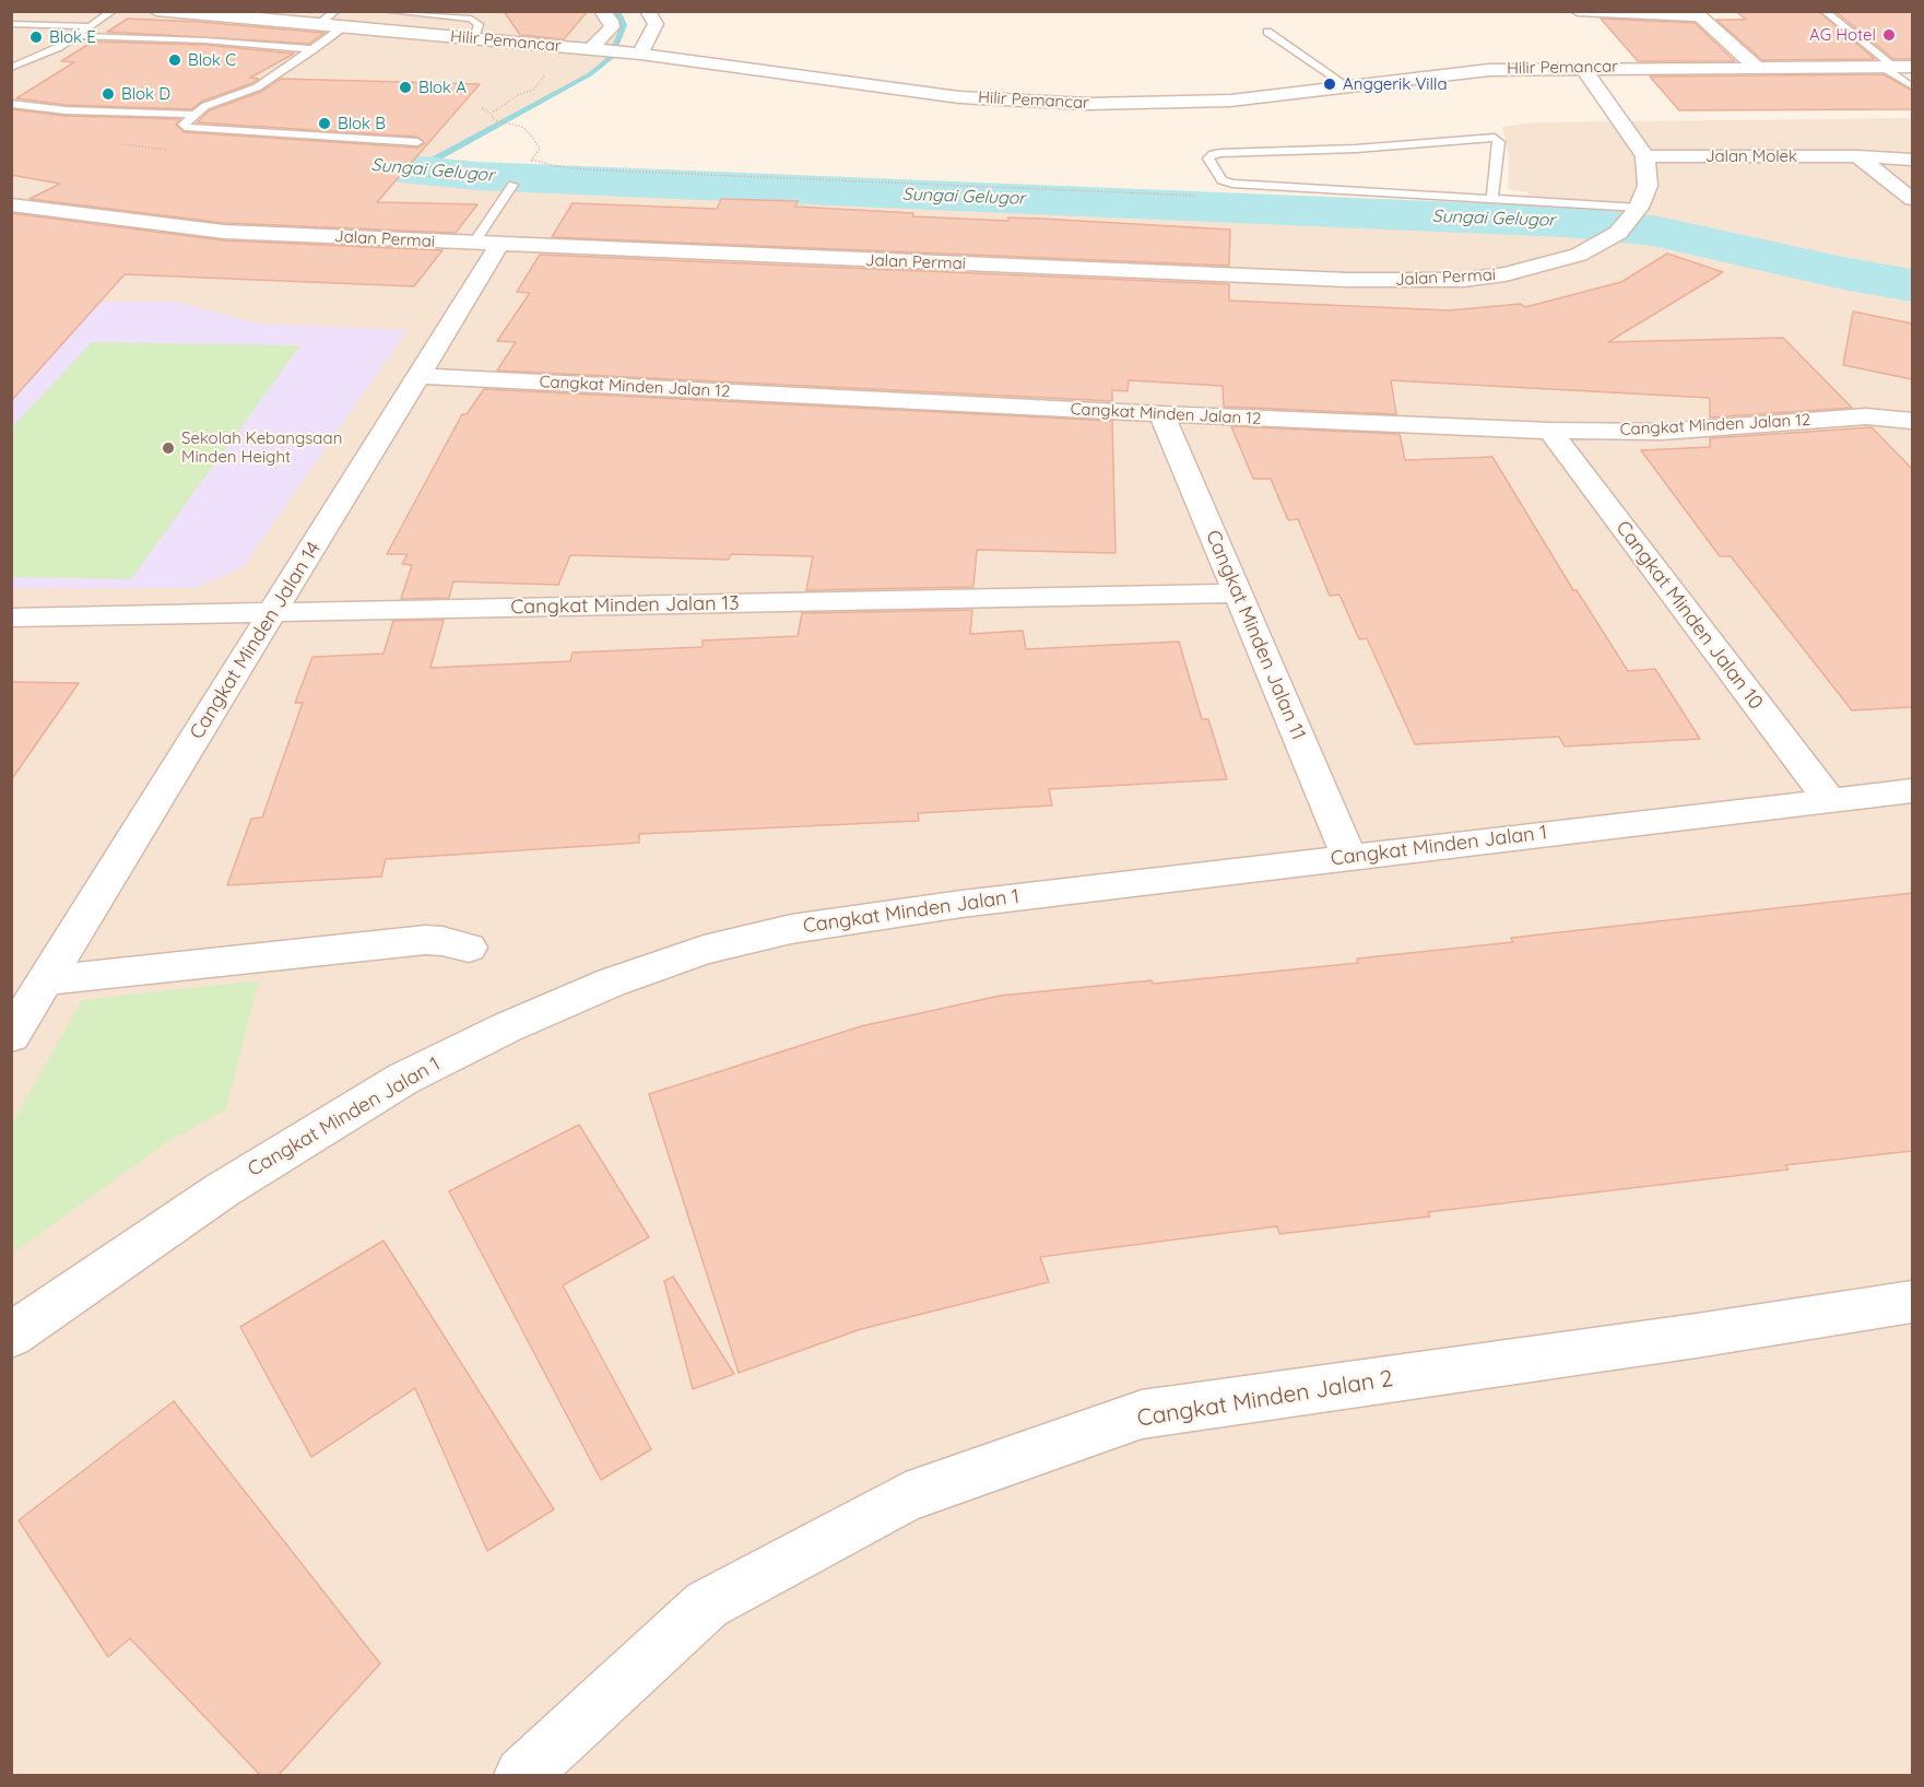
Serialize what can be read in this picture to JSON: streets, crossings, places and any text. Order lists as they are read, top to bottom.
{
  "streets": {
    "street": [
      "Hilir Pemancar",
      "Jalan Molek",
      "Jalan Permai",
      "Cangkat Minden Jalan 12",
      "Cangkat Minden Jalan 13",
      "Cangkat Minden Jalan 10",
      "Cangkat Minden Jalan 11",
      "Cangkat Minden Jalan 14",
      "Cangkat Minden Jalan 1",
      "Cangkat Minden Jalan 2"
    ]
  },
  "crossings": [
    ["Jalan Molek", "Jalan Permai"],
    ["Jalan Permai", "Cangkat Minden Jalan 14"],
    ["Cangkat Minden Jalan 12", "Cangkat Minden Jalan 10"],
    ["Cangkat Minden Jalan 12", "Cangkat Minden Jalan 11"],
    ["Cangkat Minden Jalan 12", "Cangkat Minden Jalan 14"],
    ["Cangkat Minden Jalan 13", "Cangkat Minden Jalan 11"],
    ["Cangkat Minden Jalan 13", "Cangkat Minden Jalan 14"],
    ["Cangkat Minden Jalan 10", "Cangkat Minden Jalan 1"],
    ["Cangkat Minden Jalan 11", "Cangkat Minden Jalan 1"]
  ],
  "water": ["Sungai Gelugor"],
  "places": [
    "AG Hotel",
    "Blok E",
    "Blok C",
    "Anggerik Villa",
    "Blok A",
    "Blok D",
    "Blok B",
    "Sekolah Kebangsaan Minden Height"
  ]
}
